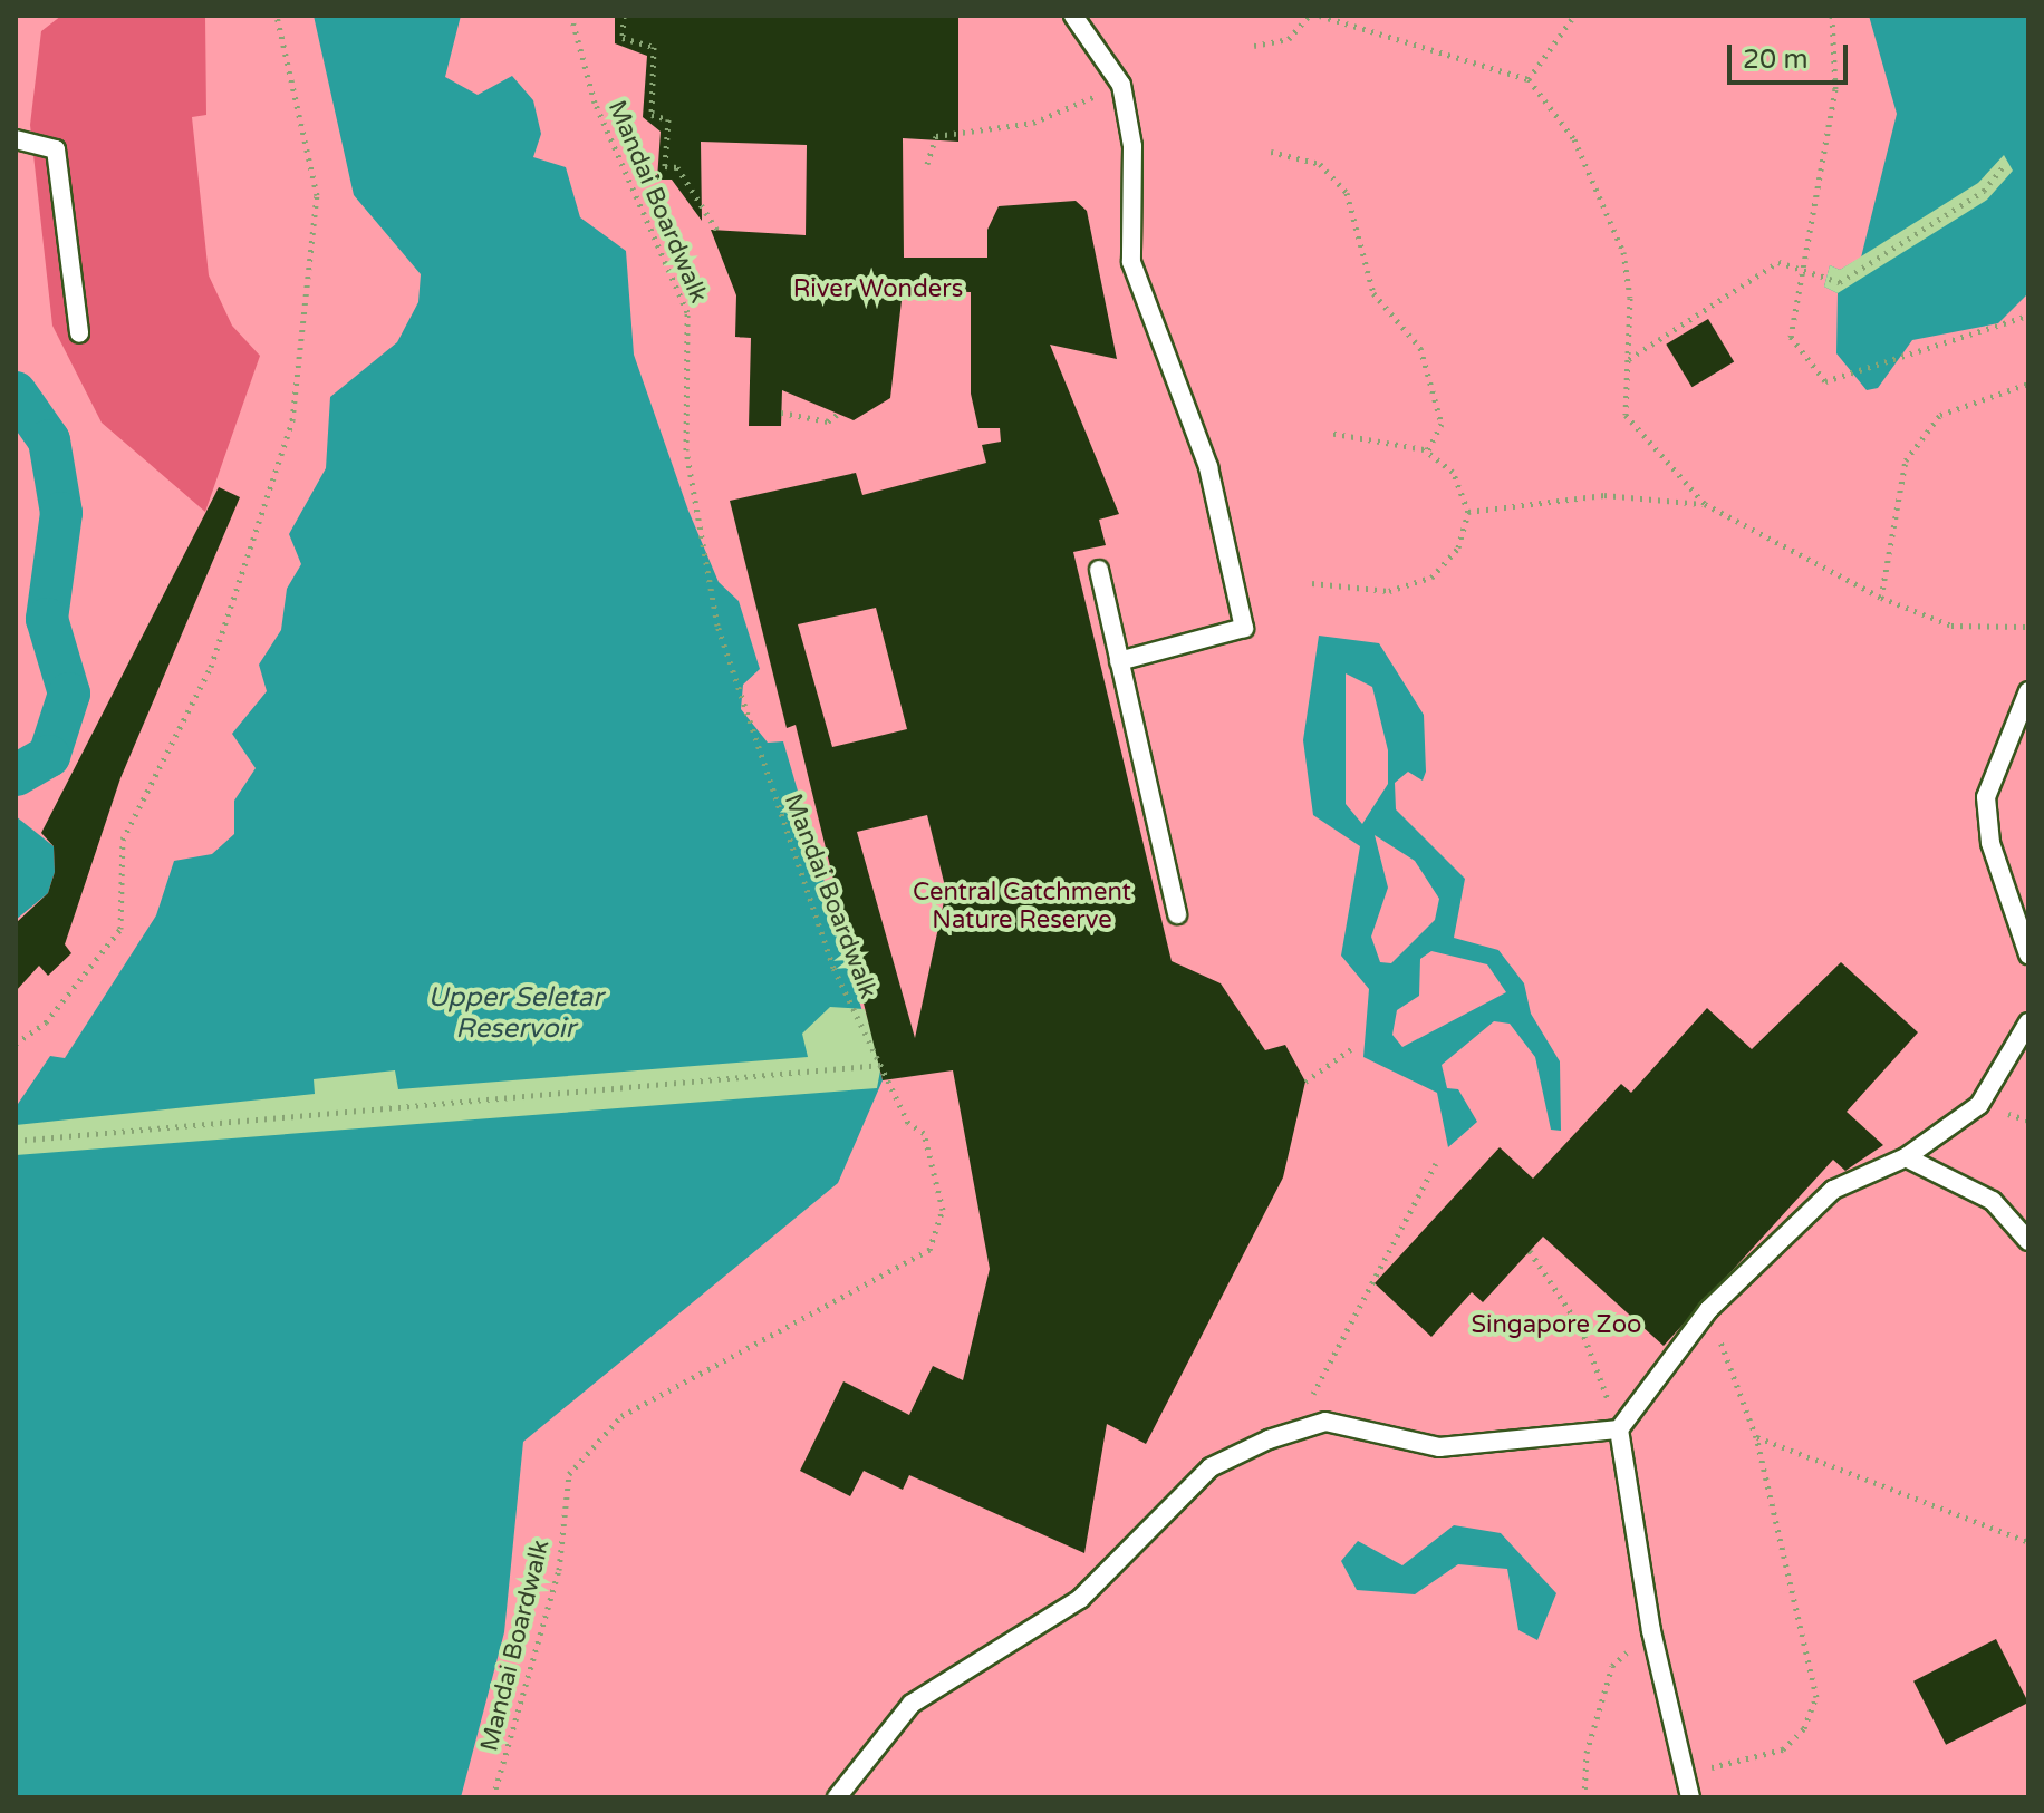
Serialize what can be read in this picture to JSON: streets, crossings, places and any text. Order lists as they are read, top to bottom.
{
  "streets": {
    "path": ["Mandai Boardwalk"]
  },
  "water": ["Upper Seletar Reservoir"],
  "parks": ["River Wonders", "Central Catchment Nature Reserve", "Singapore Zoo"],
  "scale_bar": "20 m"
}
